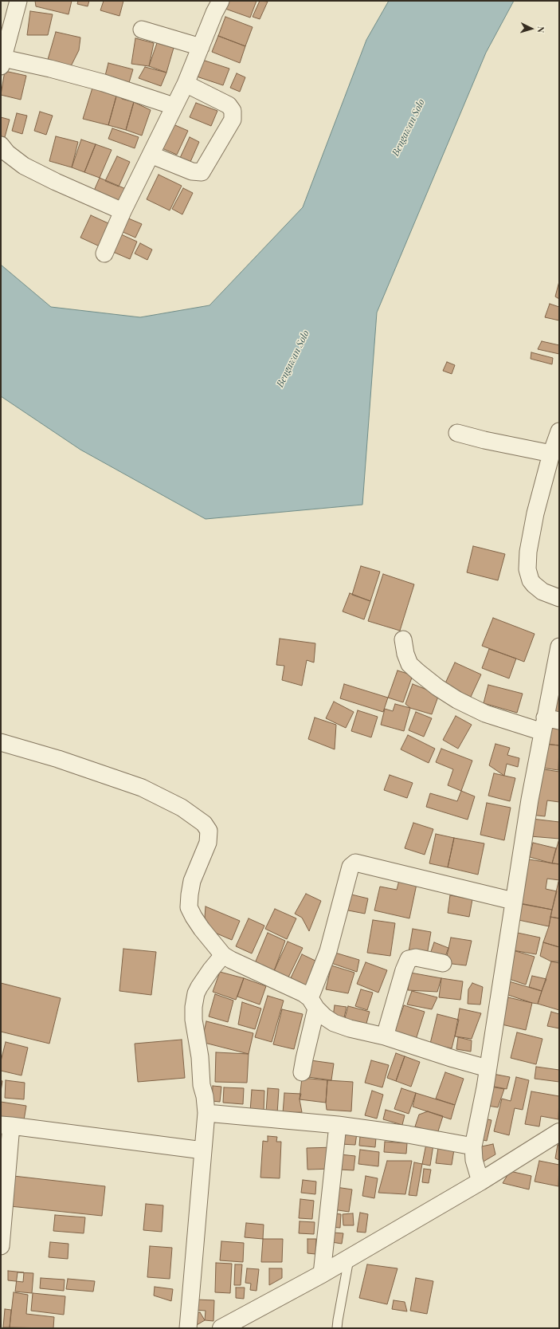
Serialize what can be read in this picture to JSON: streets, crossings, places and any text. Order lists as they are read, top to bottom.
{
  "water": ["Bengawan Solo"],
  "north": "right"
}
